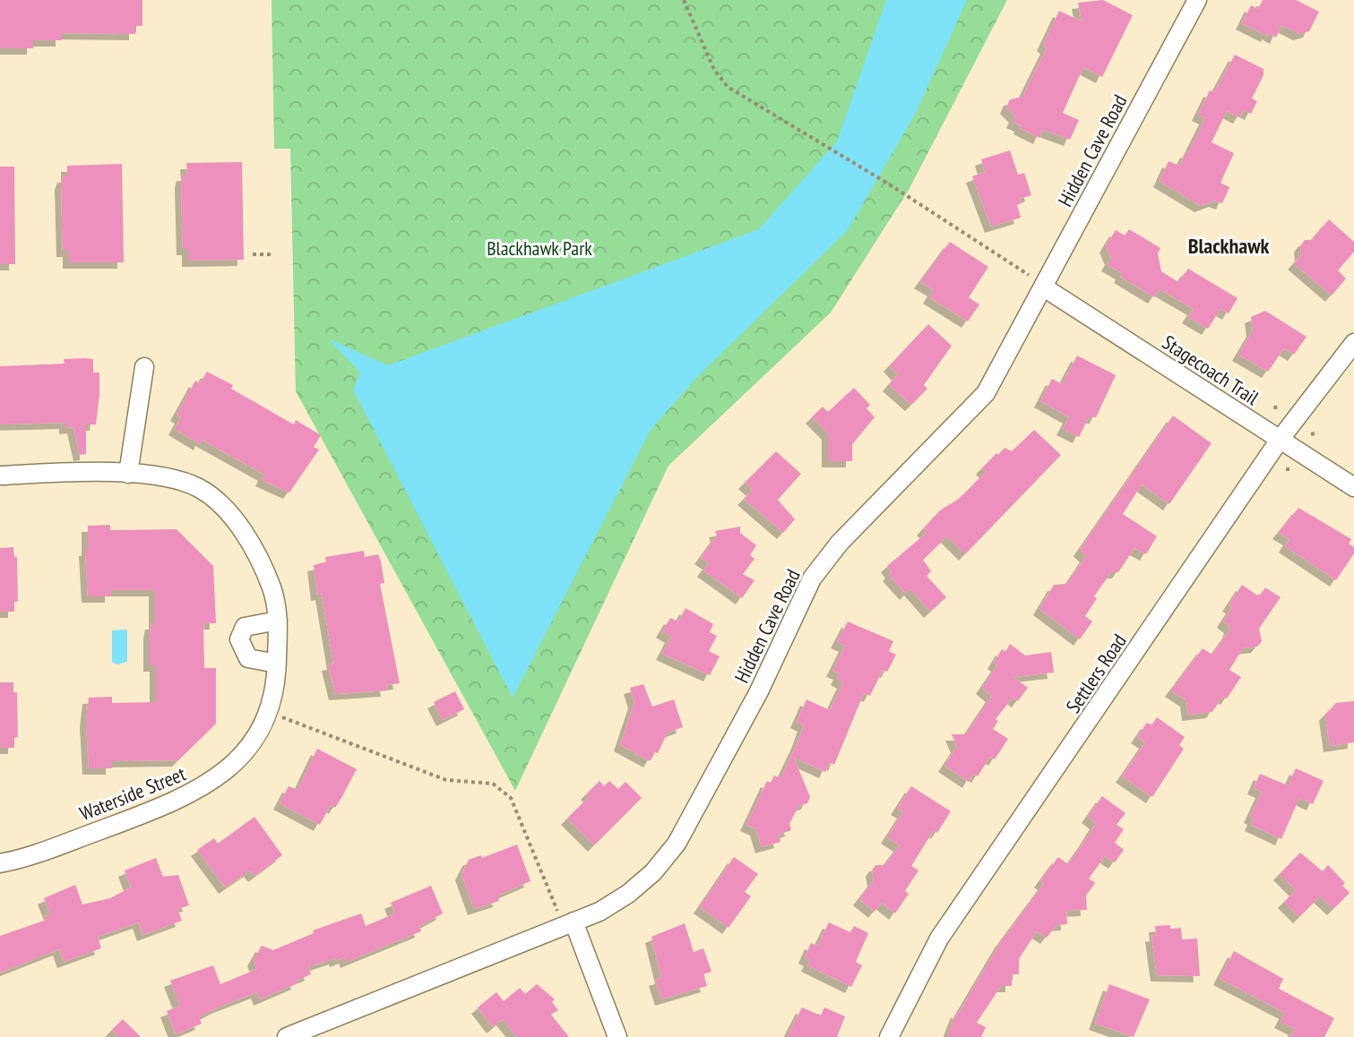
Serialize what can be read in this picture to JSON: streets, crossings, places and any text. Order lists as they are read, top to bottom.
{
  "streets": {
    "street": [
      "Hidden Cave Road",
      "Stagecoach Trail",
      "Settlers Road",
      "Waterside Street"
    ]
  },
  "crossings": [
    ["Hidden Cave Road", "Stagecoach Trail"],
    ["Stagecoach Trail", "Settlers Road"]
  ],
  "districts": ["Blackhawk"],
  "parks": ["Blackhawk Park"]
}
